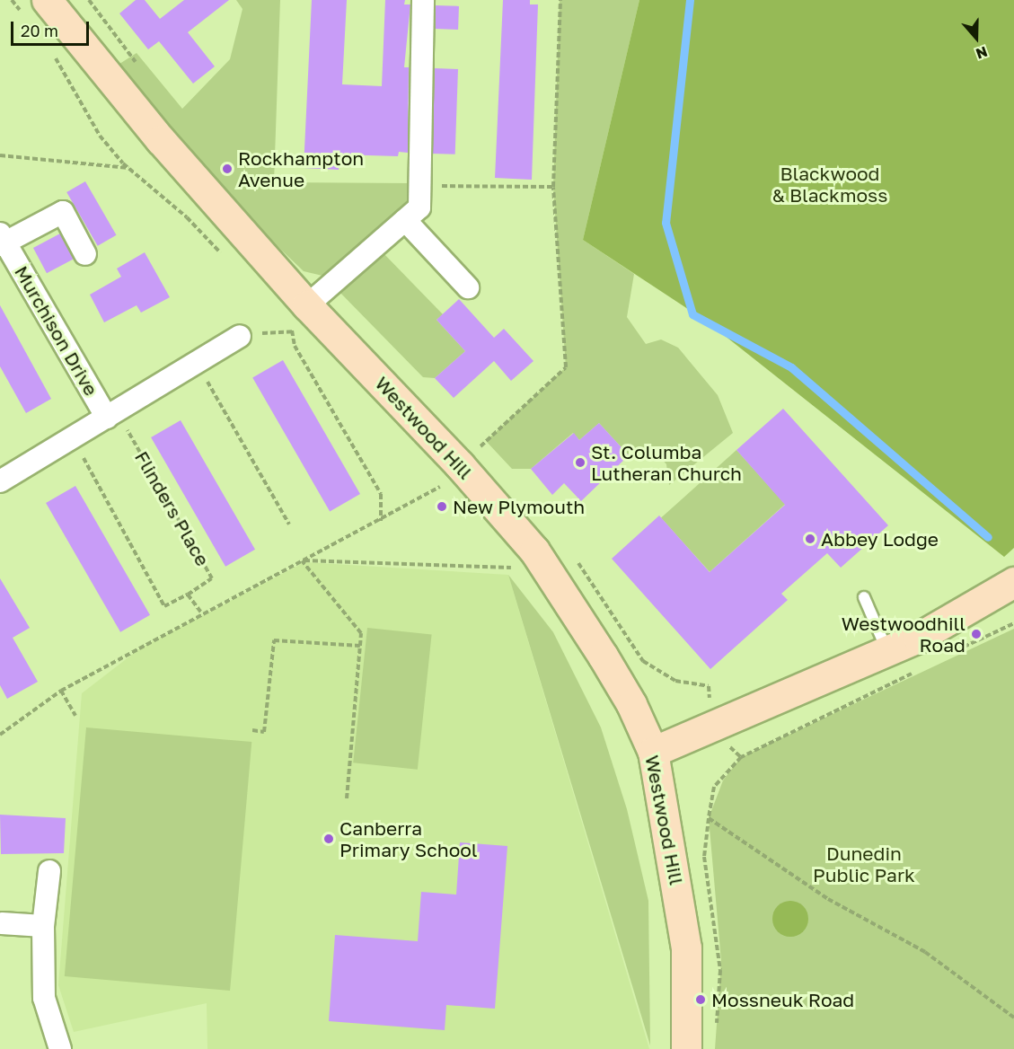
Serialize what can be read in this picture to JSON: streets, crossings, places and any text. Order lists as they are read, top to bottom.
{
  "streets": {
    "street": ["Murchison Drive", "Westwood Hill"],
    "path": ["Flinders Place"]
  },
  "crossings": [
    ["Murchison Drive", "Flinders Place"]
  ],
  "parks": ["Blackwood & Blackmoss", "Dunedin Public Park"],
  "places": [
    "Rockhampton Avenue",
    "St. Columba Lutheran Church",
    "New Plymouth",
    "Abbey Lodge",
    "Westwoodhill Road",
    "Canberra Primary School",
    "Mossneuk Road"
  ],
  "scale_bar": "20 m",
  "north": "bottom"
}
